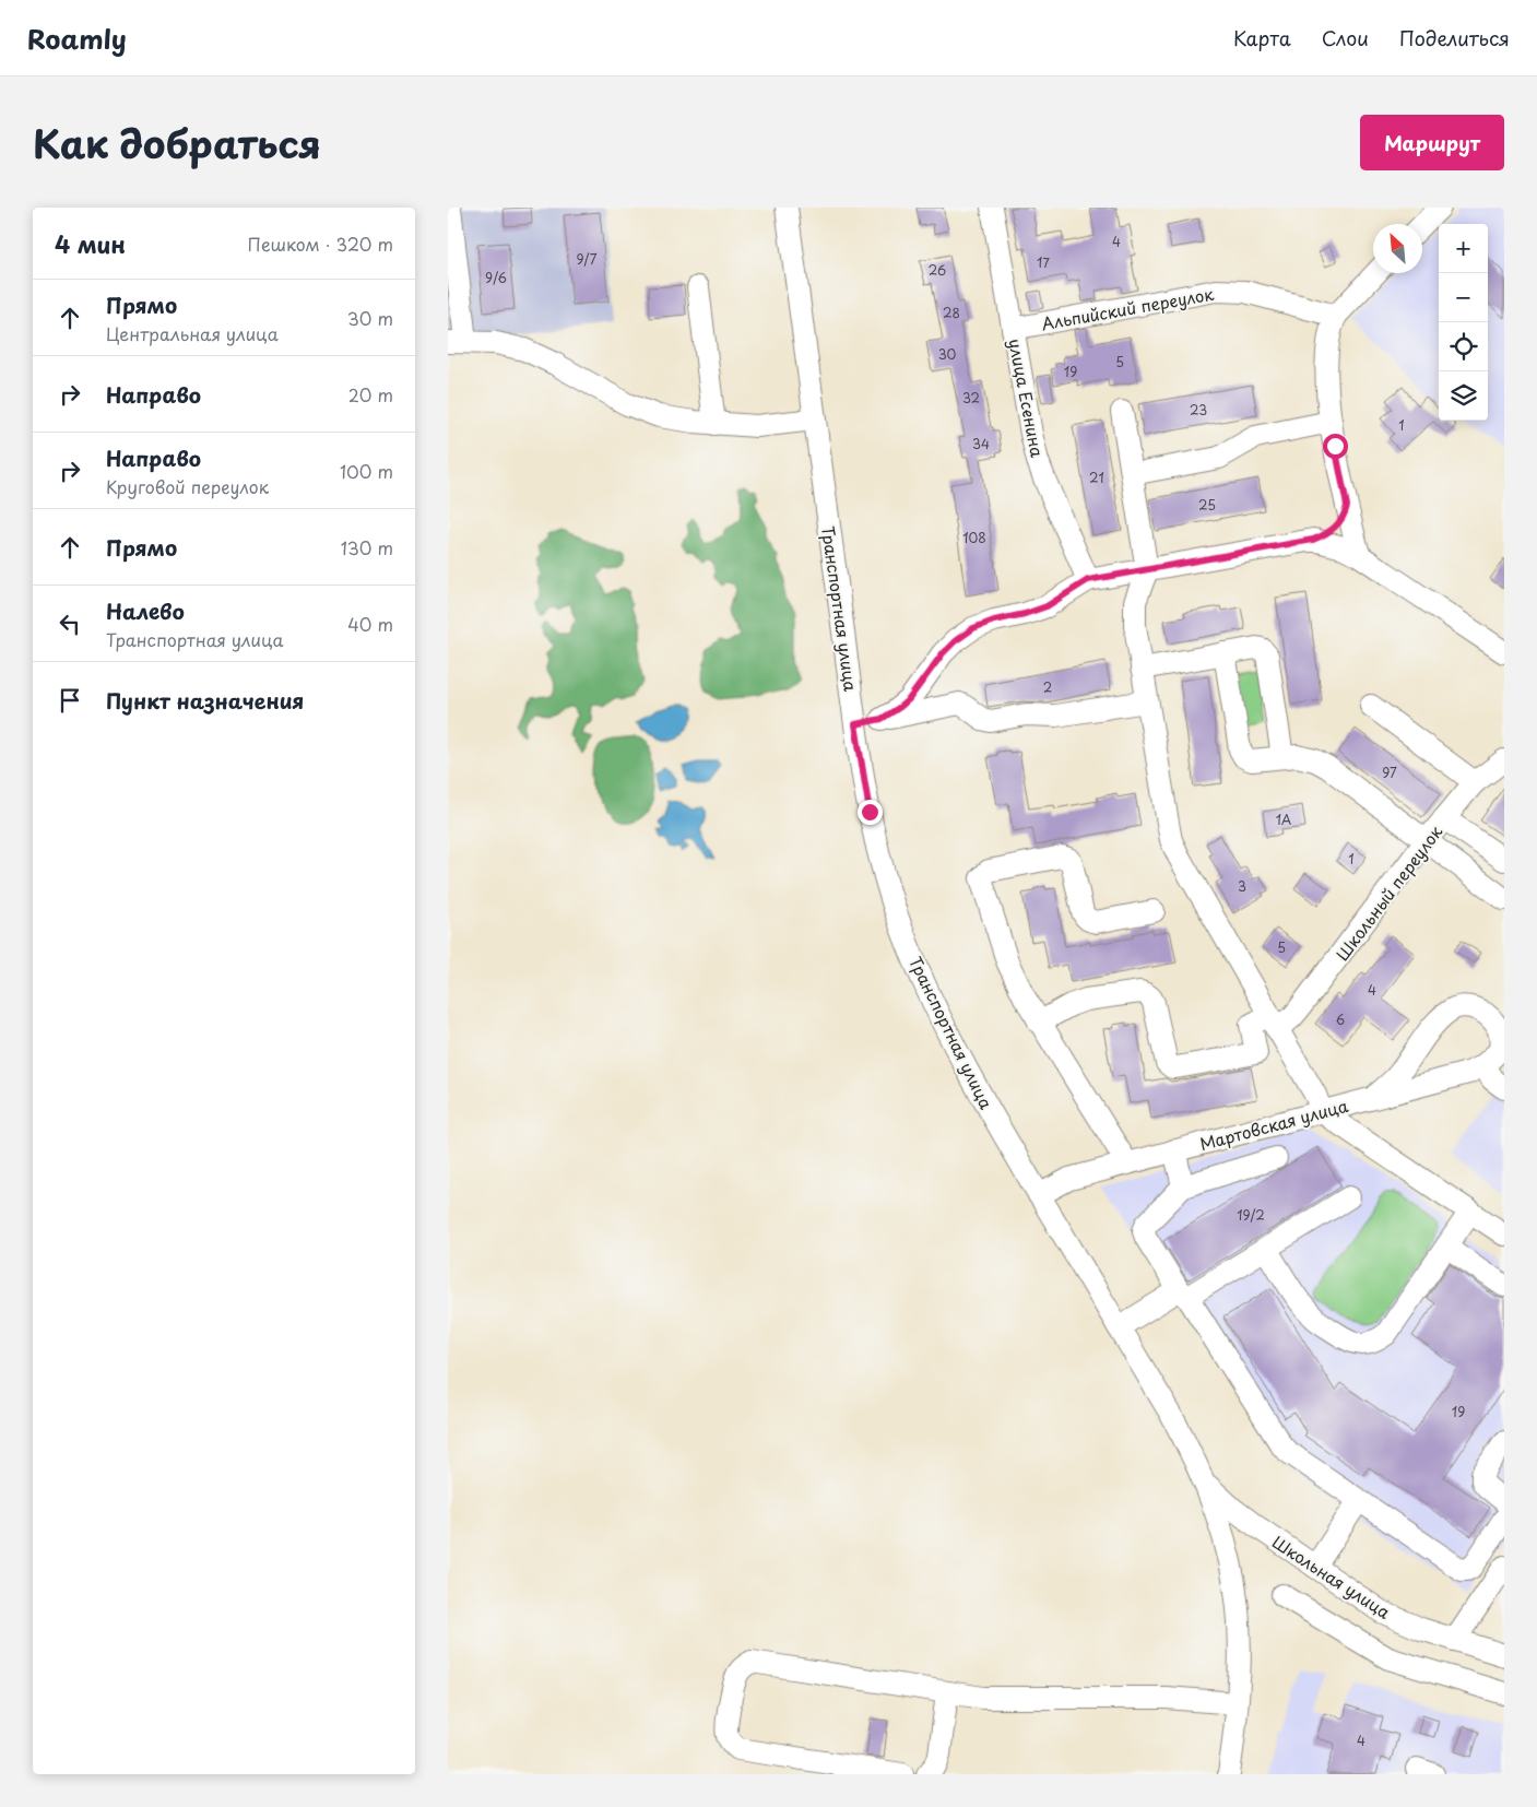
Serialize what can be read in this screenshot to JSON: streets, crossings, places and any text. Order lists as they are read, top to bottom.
{
  "streets": {
    "street": [
      "Альпийский переулок",
      "улица Есенина",
      "Транспортная улица",
      "Школьный переулок",
      "Мартовская улица",
      "Школьная улица"
    ]
  },
  "crossings": [
    ["Альпийский переулок", "улица Есенина"],
    ["Транспортная улица", "Мартовская улица"],
    ["Транспортная улица", "Школьная улица"]
  ],
  "house_numbers": [
    "4",
    "9/7",
    "17",
    "26",
    "9/6",
    "28",
    "30",
    "5",
    "19",
    "32",
    "23",
    "1",
    "34",
    "21",
    "25",
    "108",
    "2",
    "97",
    "1А",
    "1",
    "3",
    "5",
    "4",
    "6",
    "19/2",
    "19",
    "4"
  ],
  "north": "top left",
  "page": {
    "header": "Roamly",
    "nav": ["Карта", "Слои", "Поделиться"],
    "title": "Как добраться",
    "buttons": "Маршрут",
    "heading": ["4 мин", "Пешком · 320 m"],
    "map_buttons": ["+", "−"],
    "list": [
      ["Прямо", "Центральная улица", "30 m"],
      ["Направо", "20 m"],
      ["Направо", "Круговой переулок", "100 m"],
      ["Прямо", "130 m"],
      ["Налево", "Транспортная улица", "40 m"],
      "Пункт назначения"
    ]
  }
}
